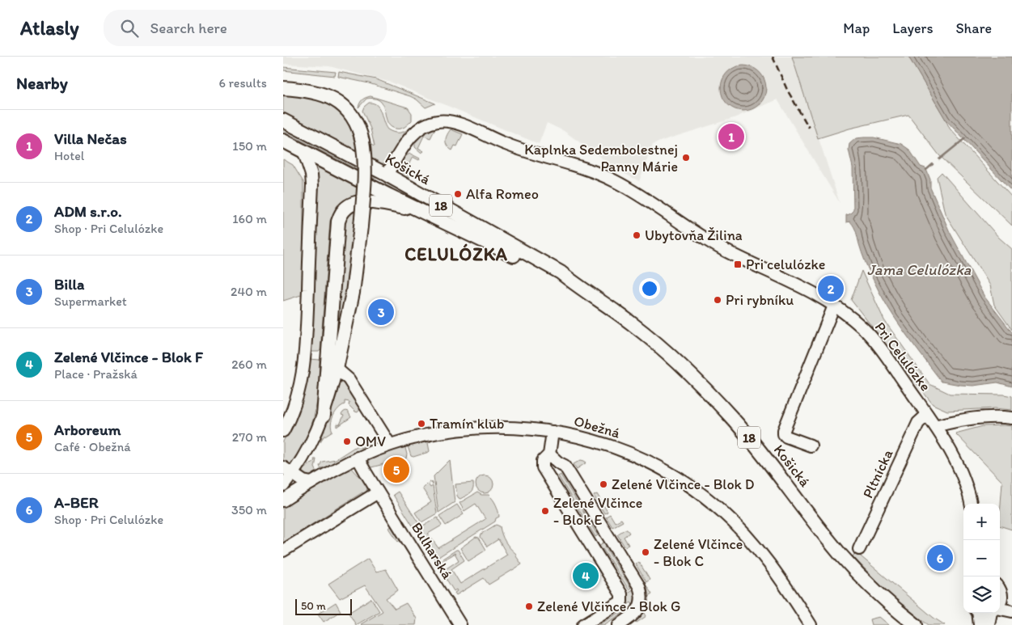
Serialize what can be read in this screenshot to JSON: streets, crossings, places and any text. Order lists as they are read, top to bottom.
{
  "streets": {
    "main road": ["Košická", "18"],
    "street": [
      "Pri Celulózke",
      "Obežná",
      "Pltnícka",
      "Bulharská"
    ]
  },
  "crossings": [
    ["Košická", "Pri Celulózke"],
    ["Pri Celulózke", "Pltnícka"],
    ["Obežná", "Bulharská"]
  ],
  "districts": ["CELULÓZKA"],
  "water": ["Jama Celulózka"],
  "places": {
    "other": [
      "Kaplnka Sedembolestnej Panny Márie",
      "Alfa Romeo",
      "Ubytovňa Žilina",
      "Pri rybníku",
      "Tramín klub",
      "OMV",
      "Zelené Vlčince - Blok D",
      "Zelené Vlčince - Blok E",
      "Zelené Vlčince - Blok C",
      "Zelené Vlčince - Blok G"
    ],
    "transit": ["Pri celulózke"]
  },
  "scale_bar": "50 m",
  "page": {
    "header": "Atlasly",
    "search": "Search here",
    "nav": ["Map", "Layers", "Share"],
    "heading": ["Nearby", "6 results"],
    "list": [
      {
        "mark": "1",
        "name": "Villa Nečas",
        "note": "Hotel",
        "value": "150 m"
      },
      {
        "mark": "2",
        "name": "ADM s.r.o.",
        "note": "Shop · Pri Celulózke",
        "value": "160 m"
      },
      {
        "mark": "3",
        "name": "Billa",
        "note": "Supermarket",
        "value": "240 m"
      },
      {
        "mark": "4",
        "name": "Zelené Vlčince - Blok F",
        "note": "Place · Pražská",
        "value": "260 m"
      },
      {
        "mark": "5",
        "name": "Arboreum",
        "note": "Café · Obežná",
        "value": "270 m"
      },
      {
        "mark": "6",
        "name": "A-BER",
        "note": "Shop · Pri Celulózke",
        "value": "350 m"
      }
    ],
    "pins": [
      "1",
      "2",
      "3",
      "5",
      "6",
      "4"
    ],
    "map_buttons": ["+", "−"],
    "scale": "50 m"
  }
}
